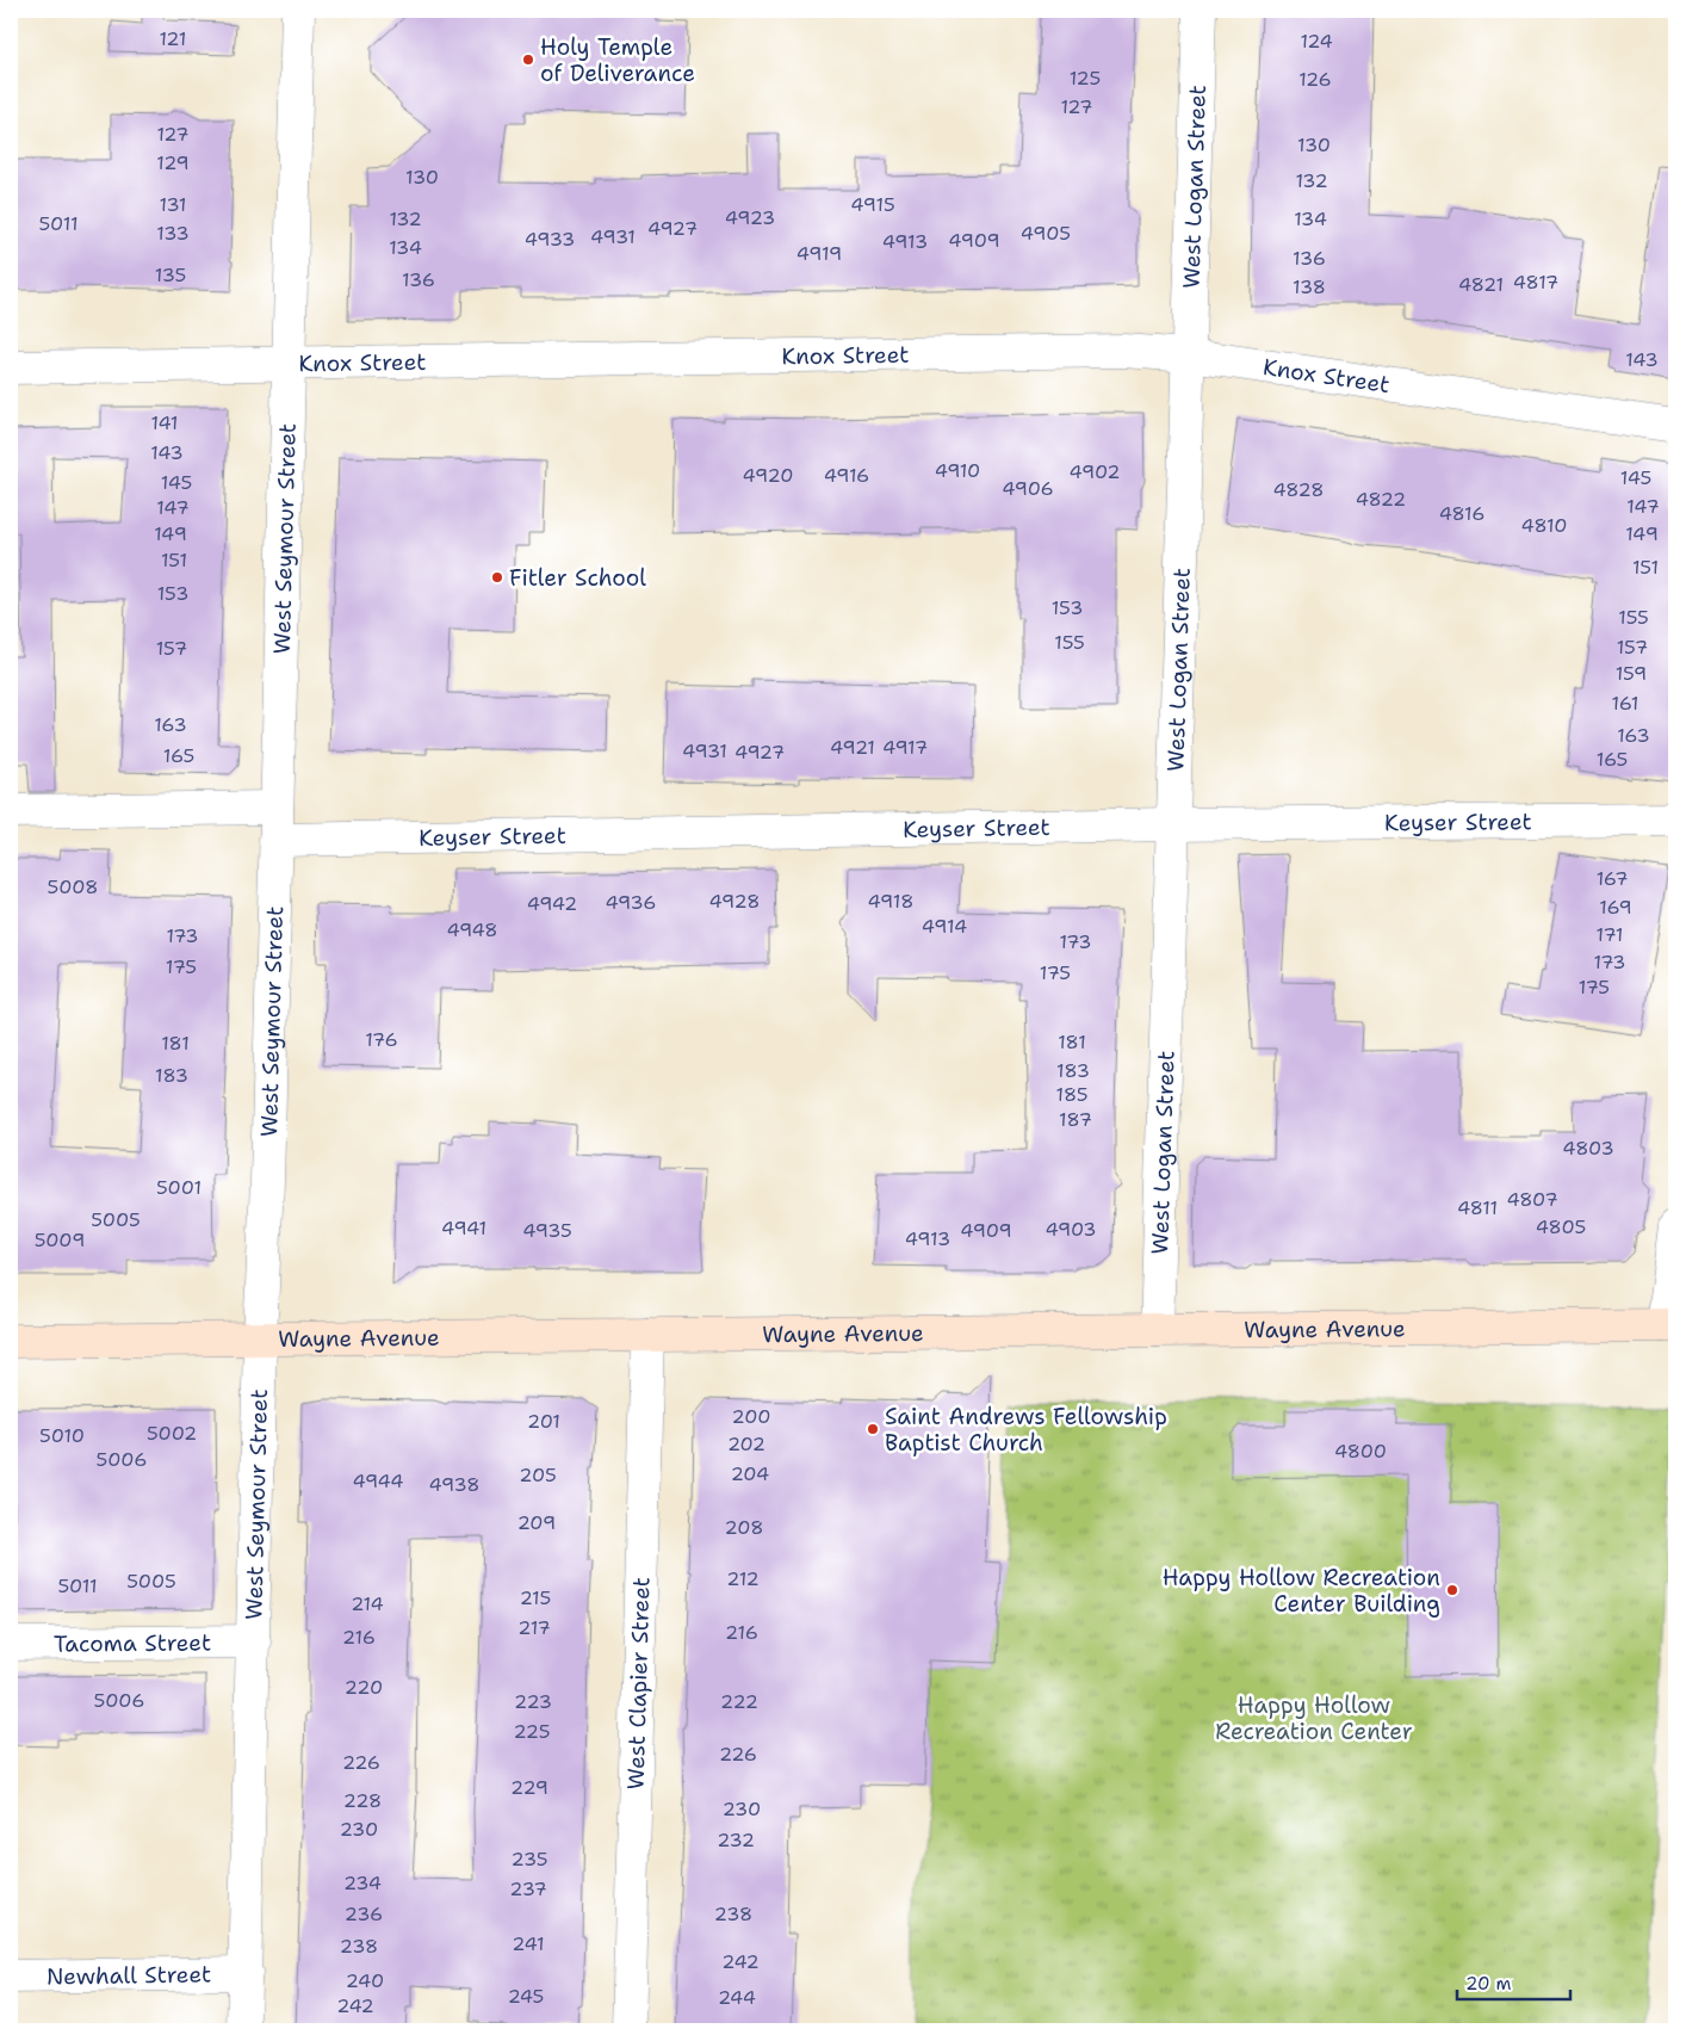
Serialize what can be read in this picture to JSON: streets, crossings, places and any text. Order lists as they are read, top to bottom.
{
  "streets": {
    "main road": ["Wayne Avenue"],
    "street": [
      "West Logan Street",
      "Knox Street",
      "West Seymour Street",
      "Keyser Street",
      "Tacoma Street",
      "West Clapier Street",
      "Newhall Street"
    ]
  },
  "crossings": [
    ["West Logan Street", "Knox Street"],
    ["West Logan Street", "Keyser Street"],
    ["West Logan Street", "Wayne Avenue"],
    ["Knox Street", "West Seymour Street"],
    ["West Seymour Street", "Keyser Street"],
    ["West Seymour Street", "Wayne Avenue"],
    ["West Seymour Street", "Tacoma Street"],
    ["West Seymour Street", "Newhall Street"],
    ["Wayne Avenue", "West Clapier Street"]
  ],
  "parks": ["Happy Hollow Recreation Center"],
  "places": [
    "Holy Temple of Deliverance",
    "Fitler School",
    "Saint Andrews Fellowship Baptist Church",
    "Happy Hollow Recreation Center Building"
  ],
  "house_numbers": [
    "121",
    "124",
    "125",
    "126",
    "127",
    "127",
    "130",
    "129",
    "130",
    "132",
    "131",
    "4915",
    "4923",
    "132",
    "134",
    "5011",
    "4927",
    "133",
    "4905",
    "4931",
    "4933",
    "4909",
    "4913",
    "134",
    "4919",
    "136",
    "135",
    "136",
    "4817",
    "4821",
    "138",
    "143",
    "141",
    "143",
    "4910",
    "4902",
    "4920",
    "4916",
    "145",
    "145",
    "4906",
    "4828",
    "4822",
    "147",
    "147",
    "4816",
    "4810",
    "149",
    "149",
    "151",
    "151",
    "153",
    "153",
    "155",
    "155",
    "157",
    "157",
    "159",
    "161",
    "163",
    "163",
    "4921",
    "4917",
    "4931",
    "4927",
    "165",
    "165",
    "167",
    "5008",
    "4928",
    "4918",
    "4936",
    "4942",
    "169",
    "4914",
    "4948",
    "171",
    "173",
    "173",
    "173",
    "175",
    "175",
    "175",
    "176",
    "181",
    "181",
    "183",
    "183",
    "185",
    "187",
    "4803",
    "5001",
    "4807",
    "4811",
    "5005",
    "4805",
    "4941",
    "4903",
    "4935",
    "4909",
    "4913",
    "5009",
    "200",
    "201",
    "5002",
    "5010",
    "202",
    "4800",
    "5006",
    "204",
    "205",
    "4944",
    "4938",
    "209",
    "208",
    "212",
    "5005",
    "5011",
    "215",
    "214",
    "217",
    "216",
    "216",
    "220",
    "5006",
    "223",
    "222",
    "225",
    "226",
    "226",
    "229",
    "228",
    "230",
    "230",
    "232",
    "235",
    "234",
    "237",
    "236",
    "238",
    "241",
    "238",
    "242",
    "240",
    "245",
    "244",
    "242"
  ],
  "scale_bar": "20 m"
}
